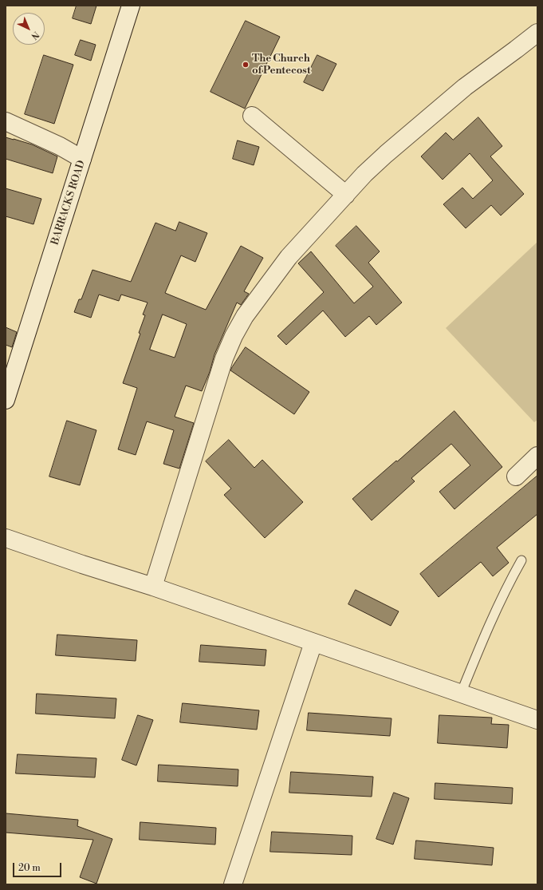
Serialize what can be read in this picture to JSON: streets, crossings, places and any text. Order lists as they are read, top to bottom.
{
  "streets": {
    "street": ["BARRACKS ROAD"]
  },
  "places": ["The Church of Pentecost"],
  "scale_bar": "20 m",
  "north": "bottom right"
}
